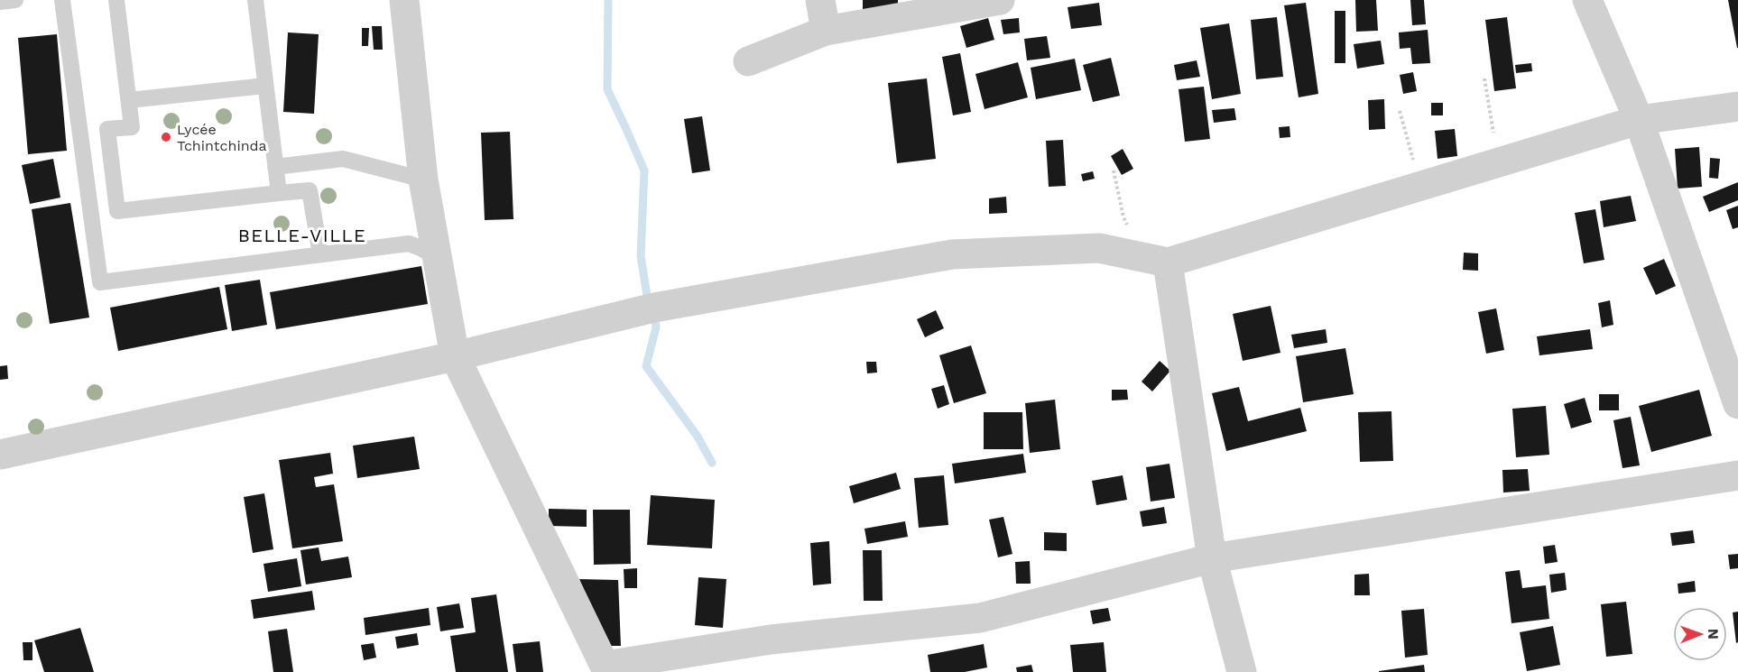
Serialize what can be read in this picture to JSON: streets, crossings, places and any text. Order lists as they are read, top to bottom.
{
  "districts": ["BELLE-VILLE"],
  "places": ["Lycée Tchintchinda"],
  "north": "right"
}
